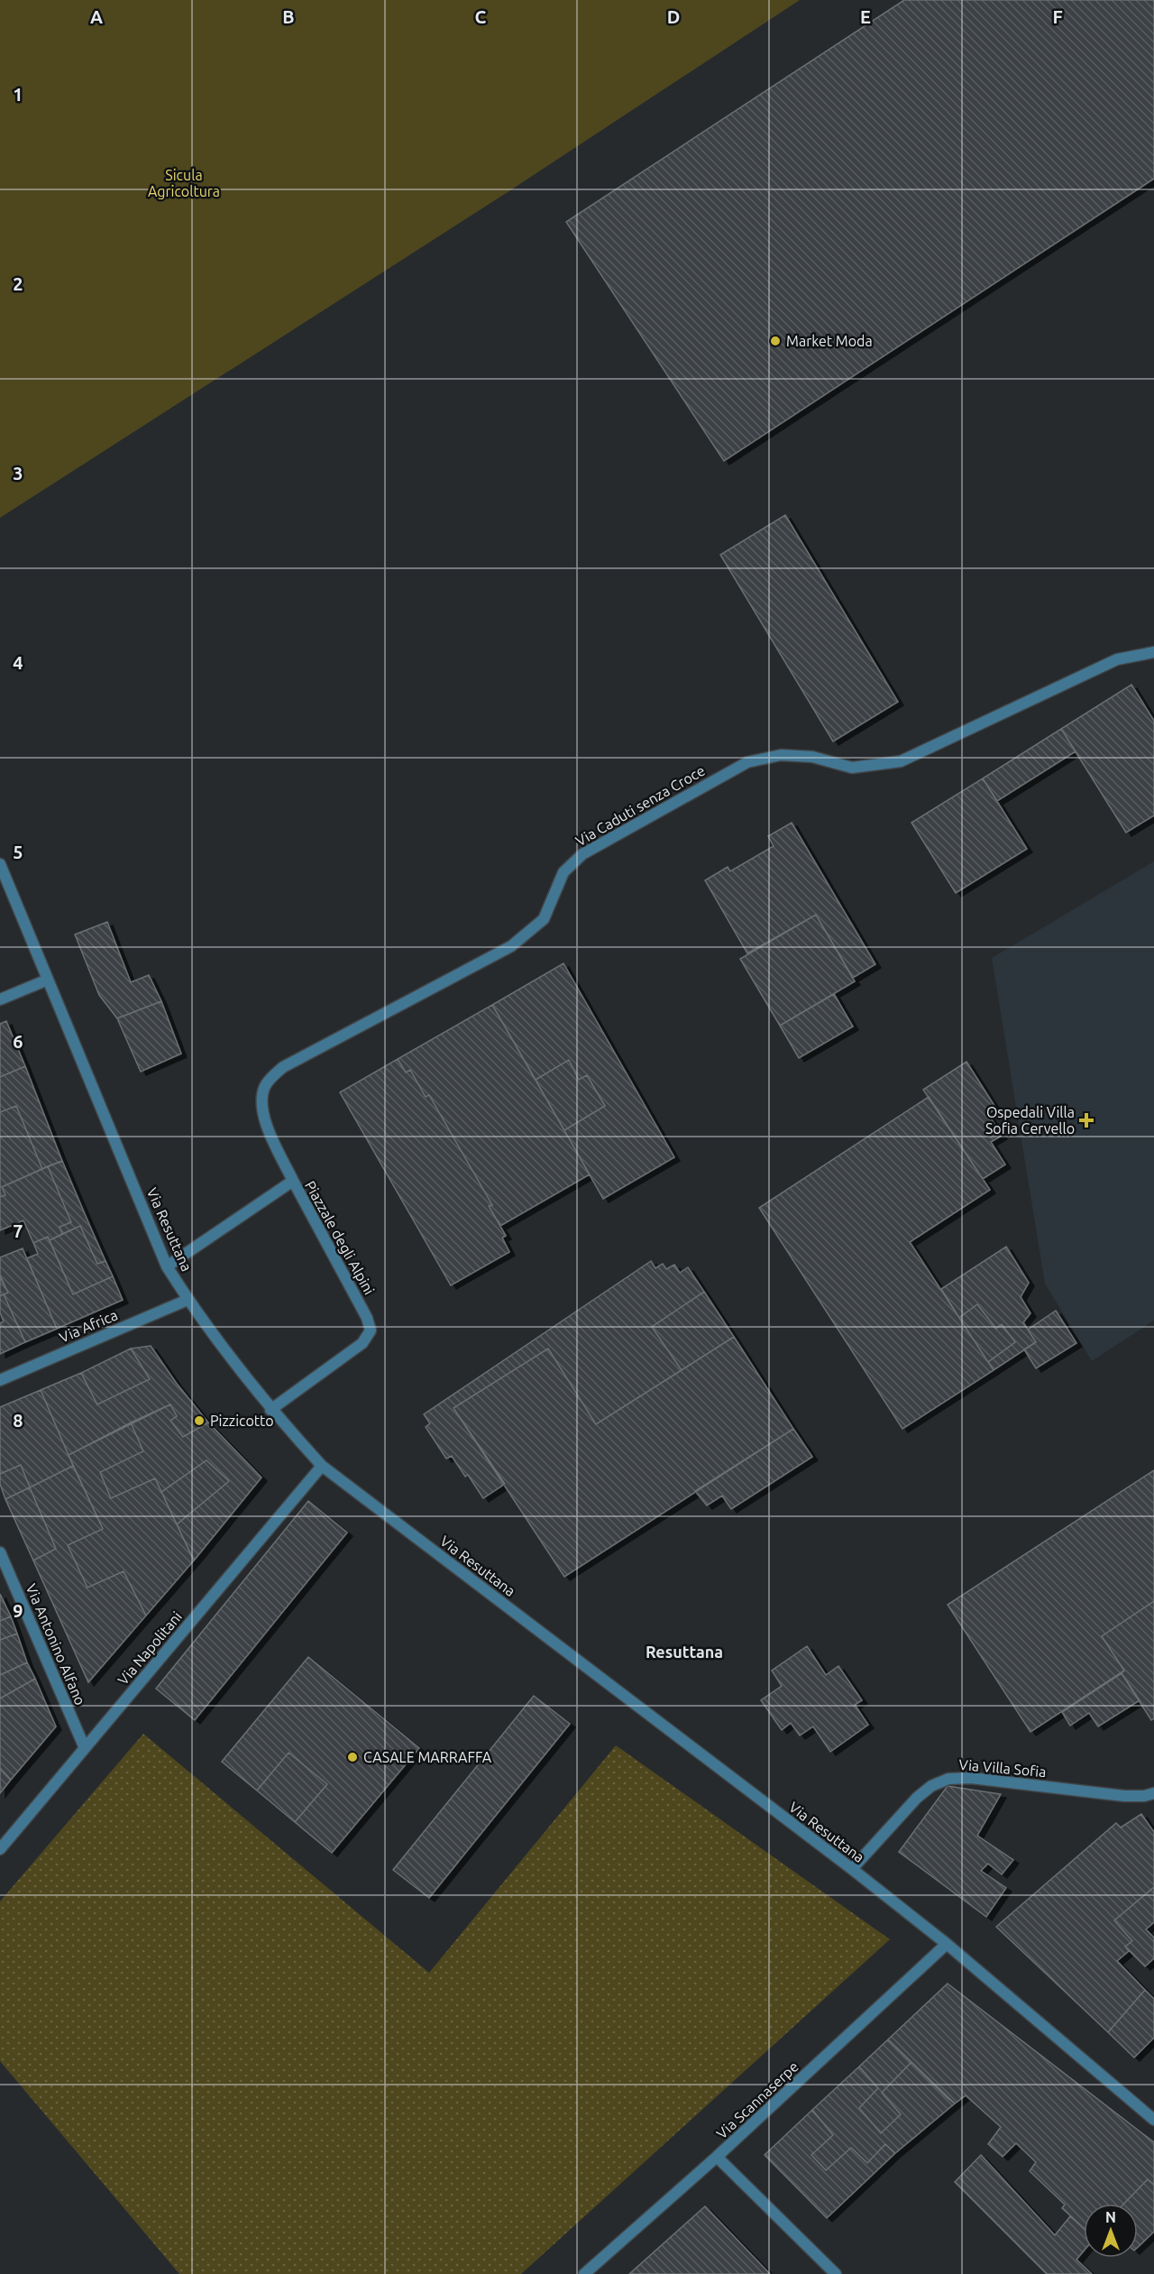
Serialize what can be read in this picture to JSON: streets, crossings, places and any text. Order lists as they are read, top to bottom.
{
  "streets": {
    "street": [
      "Via Caduti senza Croce",
      "Via Resuttana",
      "Piazzale degli Alpini",
      "Via Africa",
      "Via Antonino Alfano",
      "Via Napolitani",
      "Via Villa Sofia",
      "Via Scannaserpe"
    ]
  },
  "crossings": [
    ["Via Caduti senza Croce", "Piazzale degli Alpini"],
    ["Via Resuttana", "Piazzale degli Alpini"],
    ["Via Resuttana", "Via Africa"],
    ["Via Resuttana", "Via Napolitani"],
    ["Via Resuttana", "Via Villa Sofia"],
    ["Via Resuttana", "Via Scannaserpe"],
    ["Via Antonino Alfano", "Via Napolitani"]
  ],
  "districts": ["Resuttana"],
  "parks": ["Sicula Agricoltura"],
  "places": {
    "other": ["Market Moda", "Pizzicotto", "CASALE MARRAFFA"],
    "health": ["Ospedali Villa Sofia Cervello"]
  },
  "north": "top",
  "grid": {
    "columns": [
      "A",
      "B",
      "C",
      "D",
      "E",
      "F"
    ],
    "rows": [
      "1",
      "2",
      "3",
      "4",
      "5",
      "6",
      "7",
      "8",
      "9"
    ]
  }
}
